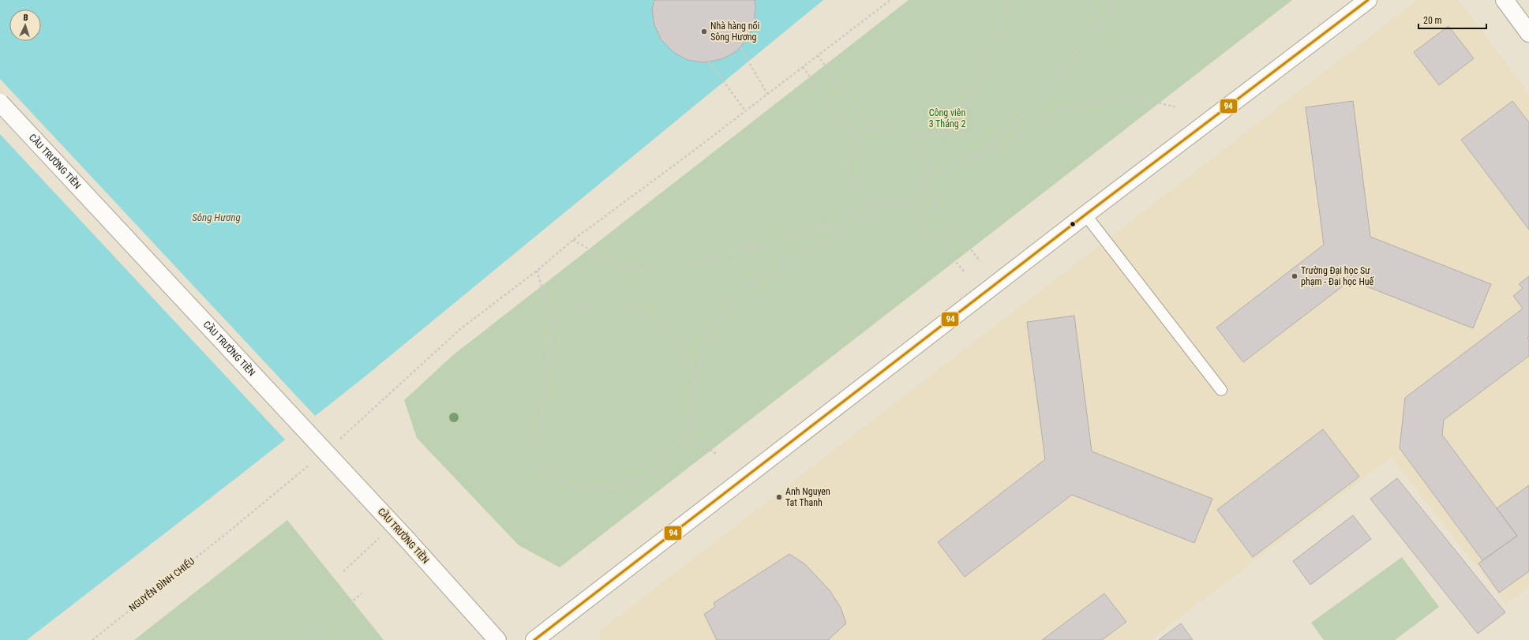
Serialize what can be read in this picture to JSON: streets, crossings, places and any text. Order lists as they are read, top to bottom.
{
  "streets": {
    "main road": ["CẦU TRƯỜNG TIỀN"],
    "path": ["NGUYỄN ĐÌNH CHIỂU"]
  },
  "water": ["Sông Hương"],
  "parks": ["Công viên 3 Tháng 2"],
  "places": ["Nhà hàng nổi Sông Hương", "Trường Đại học Sư phạm - Đại học Huế", "Anh Nguyen Tat Thanh"],
  "lines": ["transit line 94"],
  "scale_bar": "20 m",
  "north": "top"
}
